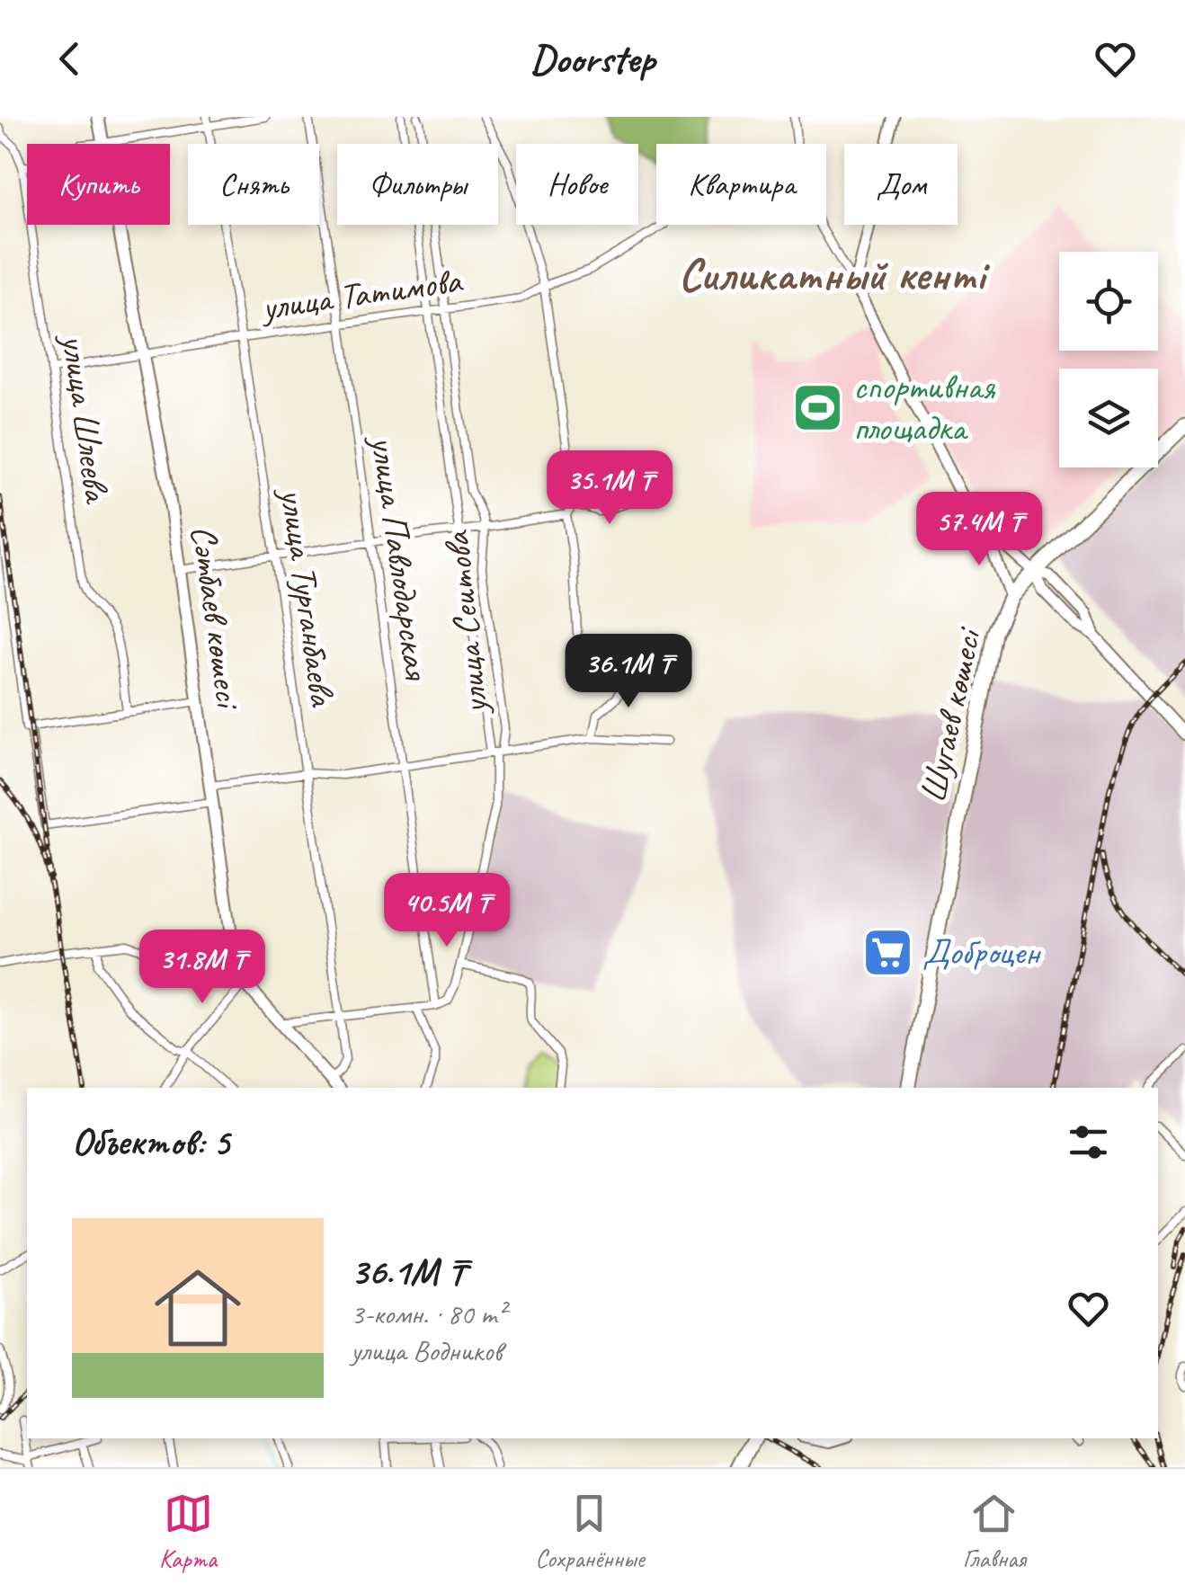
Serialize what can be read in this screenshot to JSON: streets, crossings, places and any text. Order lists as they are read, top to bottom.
{
  "streets": {
    "highway": ["Шугаев көшесі"],
    "main road": ["Сәтбаев көшесі"],
    "street": [
      "улица Татимова",
      "улица Шлеева",
      "улица Павлодарская",
      "улица Турганбаева",
      "улица Сеитова"
    ]
  },
  "crossings": [
    ["улица Татимова", "улица Шлеева"],
    ["улица Татимова", "улица Павлодарская"],
    ["улица Татимова", "улица Турганбаева"],
    ["улица Татимова", "Сәтбаев көшесі"],
    ["улица Татимова", "улица Сеитова"],
    ["улица Павлодарская", "улица Сеитова"],
    ["улица Турганбаева", "Сәтбаев көшесі"]
  ],
  "districts": ["Силикатный кенті"],
  "places": {
    "sports": ["спортивная площадка"],
    "supermarket": ["Доброцен"]
  },
  "page": {
    "header": "Doorstep",
    "chip": [
      "Купить",
      "Снять",
      "Фильтры",
      "Новое",
      "Квартира",
      "Дом"
    ],
    "price": [
      "35.1M ₸",
      "57.4M ₸",
      "36.1M ₸",
      "40.5M ₸",
      "31.8M ₸"
    ],
    "heading": "Объектов: 5",
    "list": [
      {
        "name": "36.1M ₸",
        "note": "3-комн. · 80 m² · улица Водников"
      }
    ],
    "tabs": ["Карта", "Сохранённые", "Главная"]
  }
}
